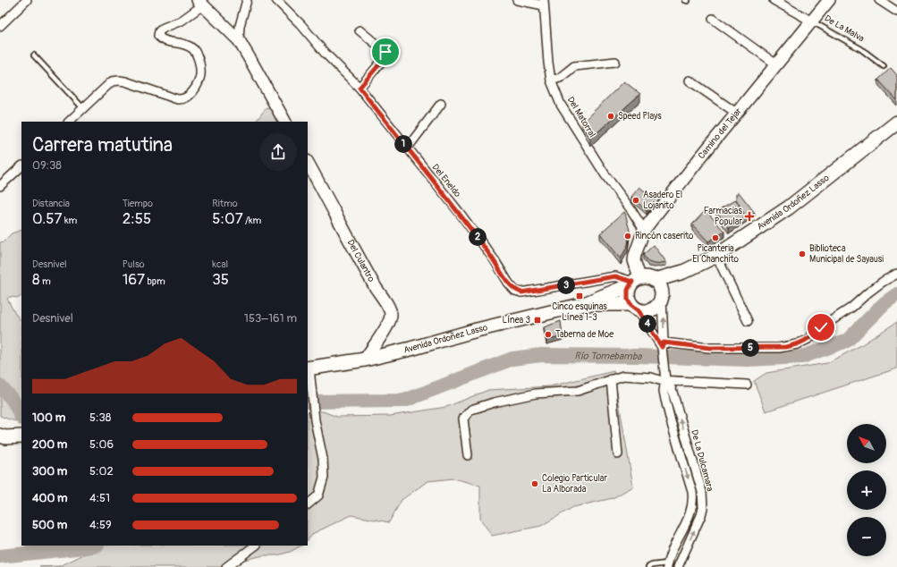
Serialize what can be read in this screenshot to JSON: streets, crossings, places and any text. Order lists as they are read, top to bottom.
{
  "streets": {
    "main road": ["Avenida Ordoñez Lasso"],
    "street": [
      "De La Malva",
      "Del Matorral",
      "Camino del Tejar",
      "Del Eneldo",
      "Del Culantro",
      "De La Dulcamara"
    ]
  },
  "crossings": [
    ["De La Malva", "Camino del Tejar"],
    ["Del Matorral", "Camino del Tejar"],
    ["Camino del Tejar", "Del Eneldo"],
    ["Camino del Tejar", "Avenida Ordoñez Lasso"],
    ["Camino del Tejar", "De La Dulcamara"],
    ["Del Eneldo", "Avenida Ordoñez Lasso"],
    ["Del Eneldo", "De La Dulcamara"],
    ["Avenida Ordoñez Lasso", "Del Culantro"],
    ["Avenida Ordoñez Lasso", "De La Dulcamara"]
  ],
  "water": ["Río Tomebamba"],
  "places": {
    "other": [
      "Speed Plays",
      "Asadero El Lojanito",
      "Rincón caserito",
      "Picanteria El Chanchito",
      "Biblioteca Municipal de Sayausi",
      "Taberna de Moe",
      "Colegio Particular La Alborada"
    ],
    "health": ["Farmacias Popular"],
    "transit": ["Cinco esquinas Línea 1-3", "Línea 3"]
  },
  "north": "top left",
  "page": {
    "heading": ["Carrera matutina", "09:38"],
    "pins": [
      "1",
      "2",
      "3",
      "4",
      "5"
    ],
    "stats": [
      ["Distancia", "0.57 km"],
      ["Tiempo", "2:55"],
      ["Ritmo", "5:07 /km"],
      ["Desnivel", "8 m"],
      ["Pulso", "167 bpm"],
      ["kcal", "35"]
    ],
    "chart": ["Desnivel", "153–161 m"],
    "list": [
      {
        "name": "100 m",
        "note": "5:38"
      },
      {
        "name": "200 m",
        "note": "5:06"
      },
      {
        "name": "300 m",
        "note": "5:02"
      },
      {
        "name": "400 m",
        "note": "4:51"
      },
      {
        "name": "500 m",
        "note": "4:59"
      }
    ],
    "map_buttons": ["+", "−"]
  }
}
